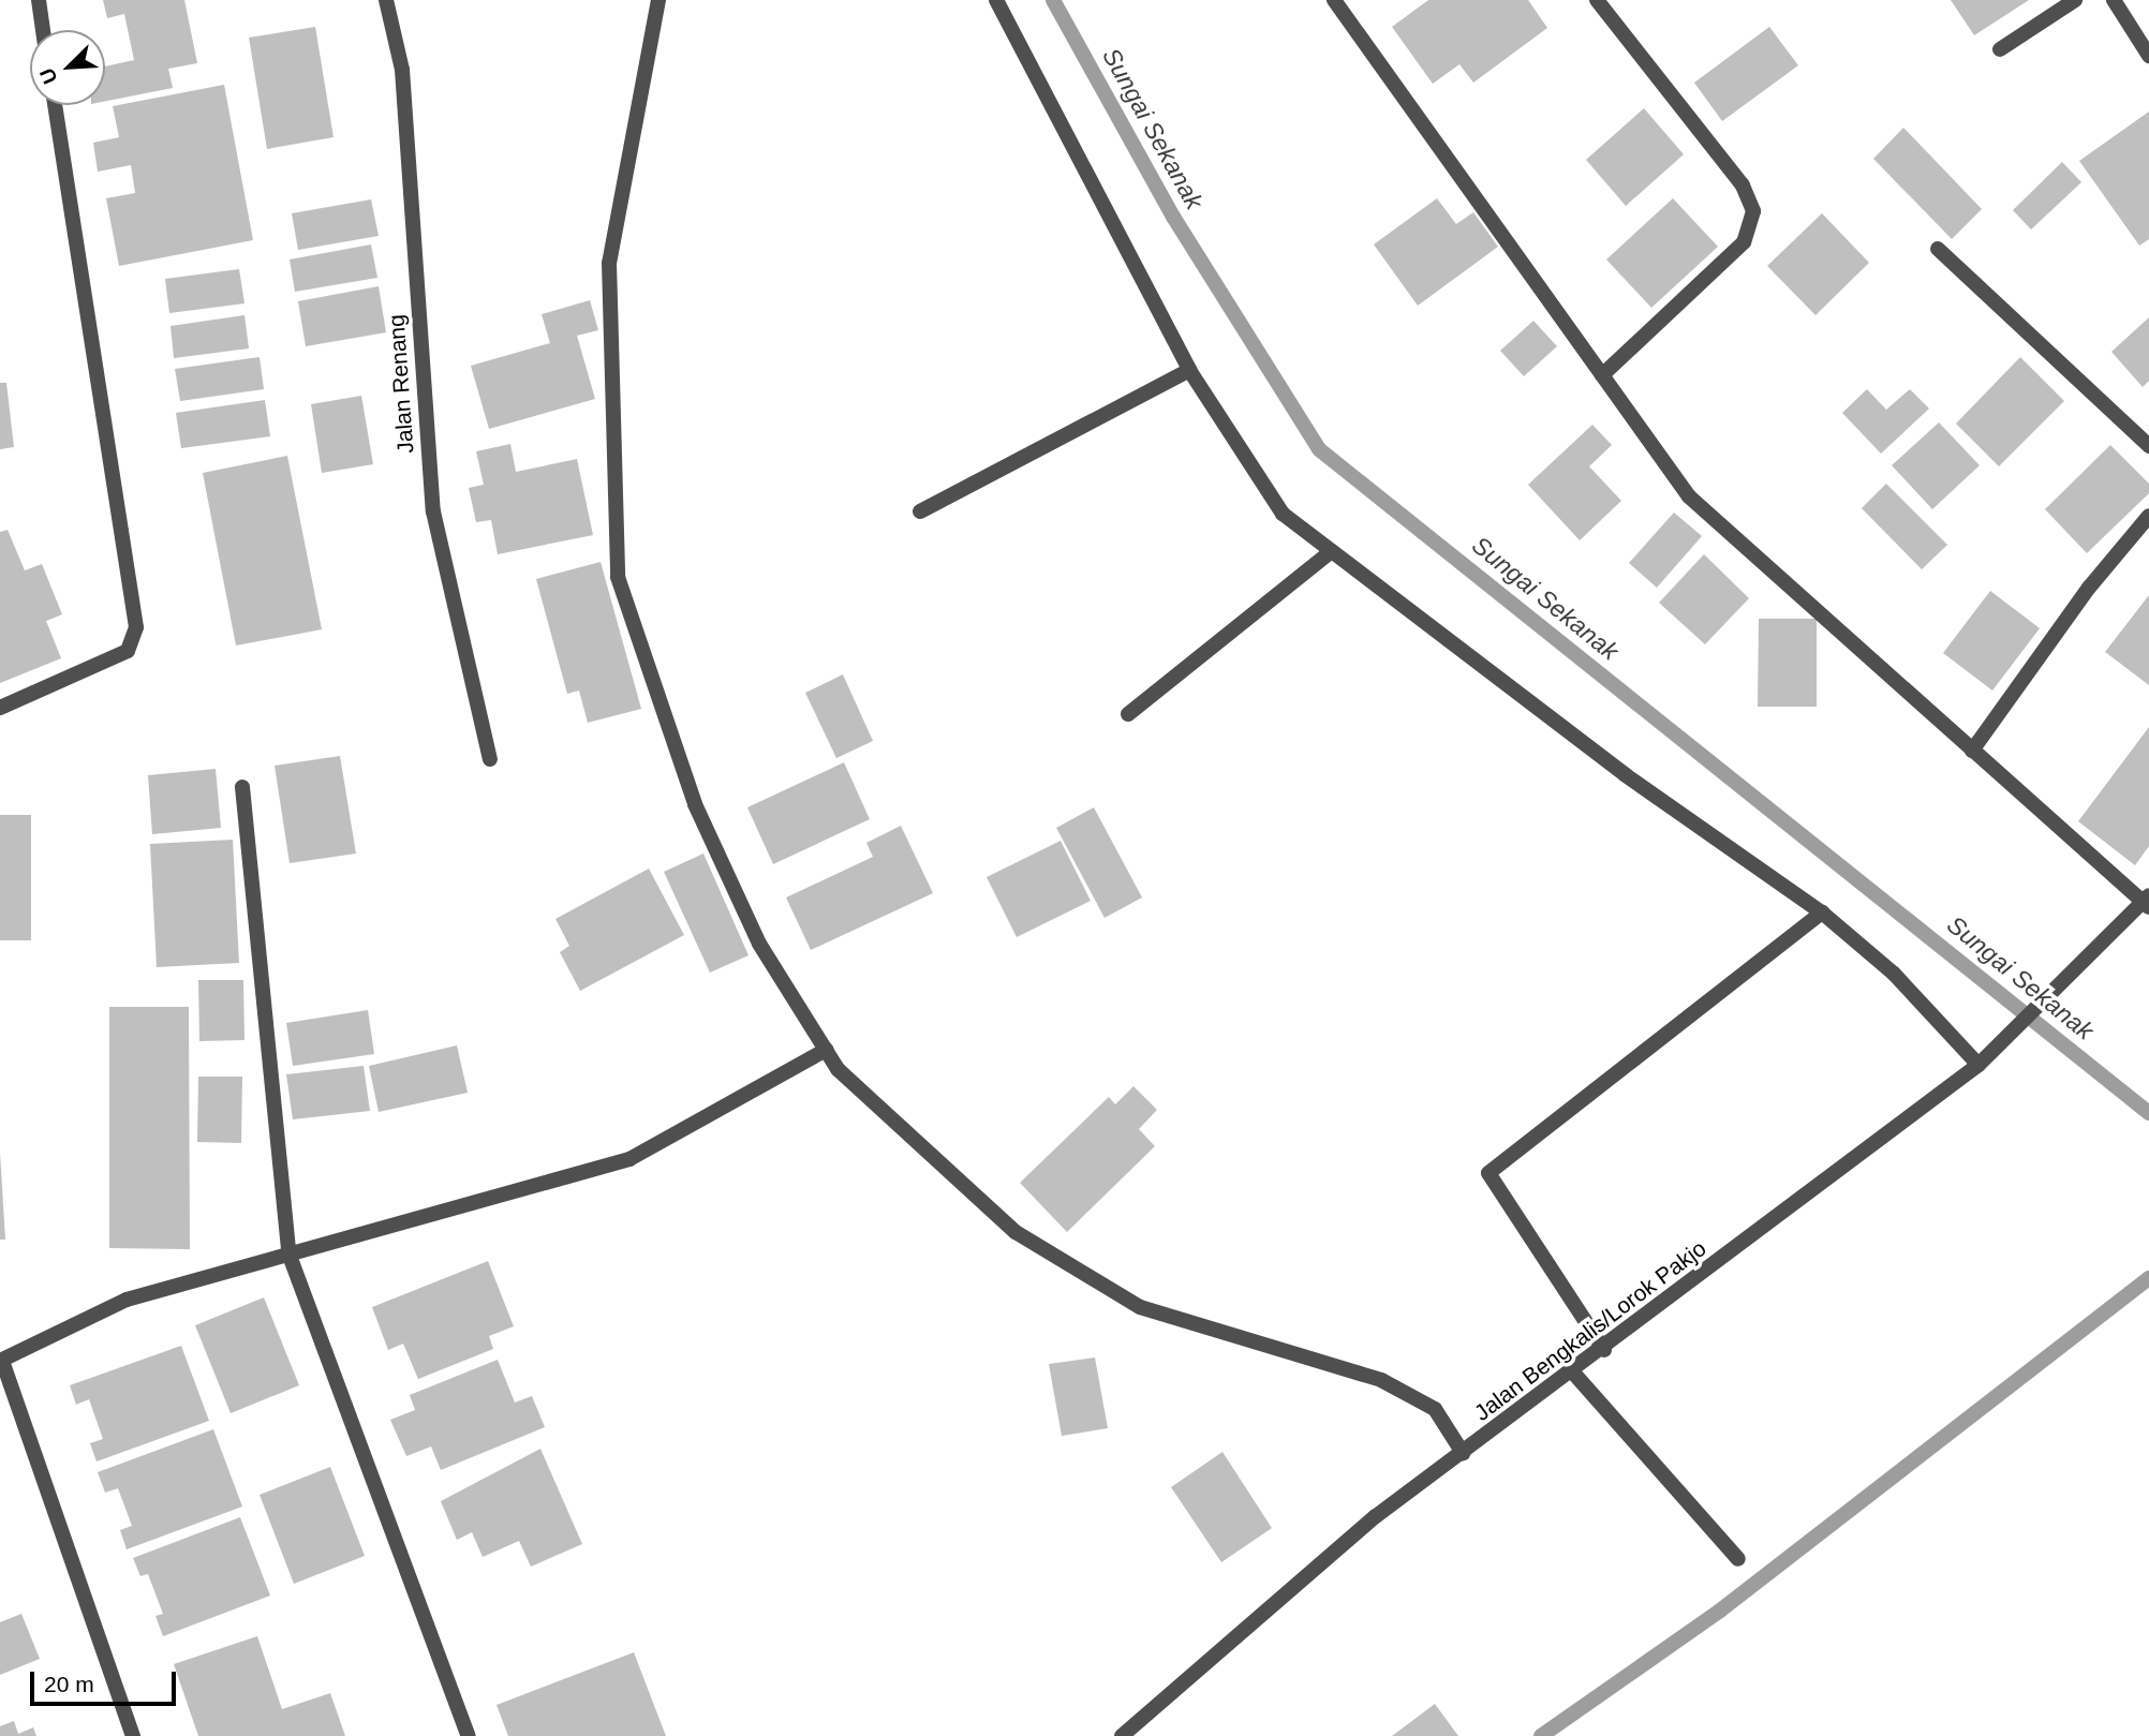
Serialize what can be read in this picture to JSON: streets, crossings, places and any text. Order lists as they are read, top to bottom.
{
  "streets": {
    "street": ["Jalan Renang", "Jalan Bengkalis/Lorok Pakjo"]
  },
  "water": ["Sungai Sekanak"],
  "scale_bar": "20 m",
  "north": "bottom left"
}
